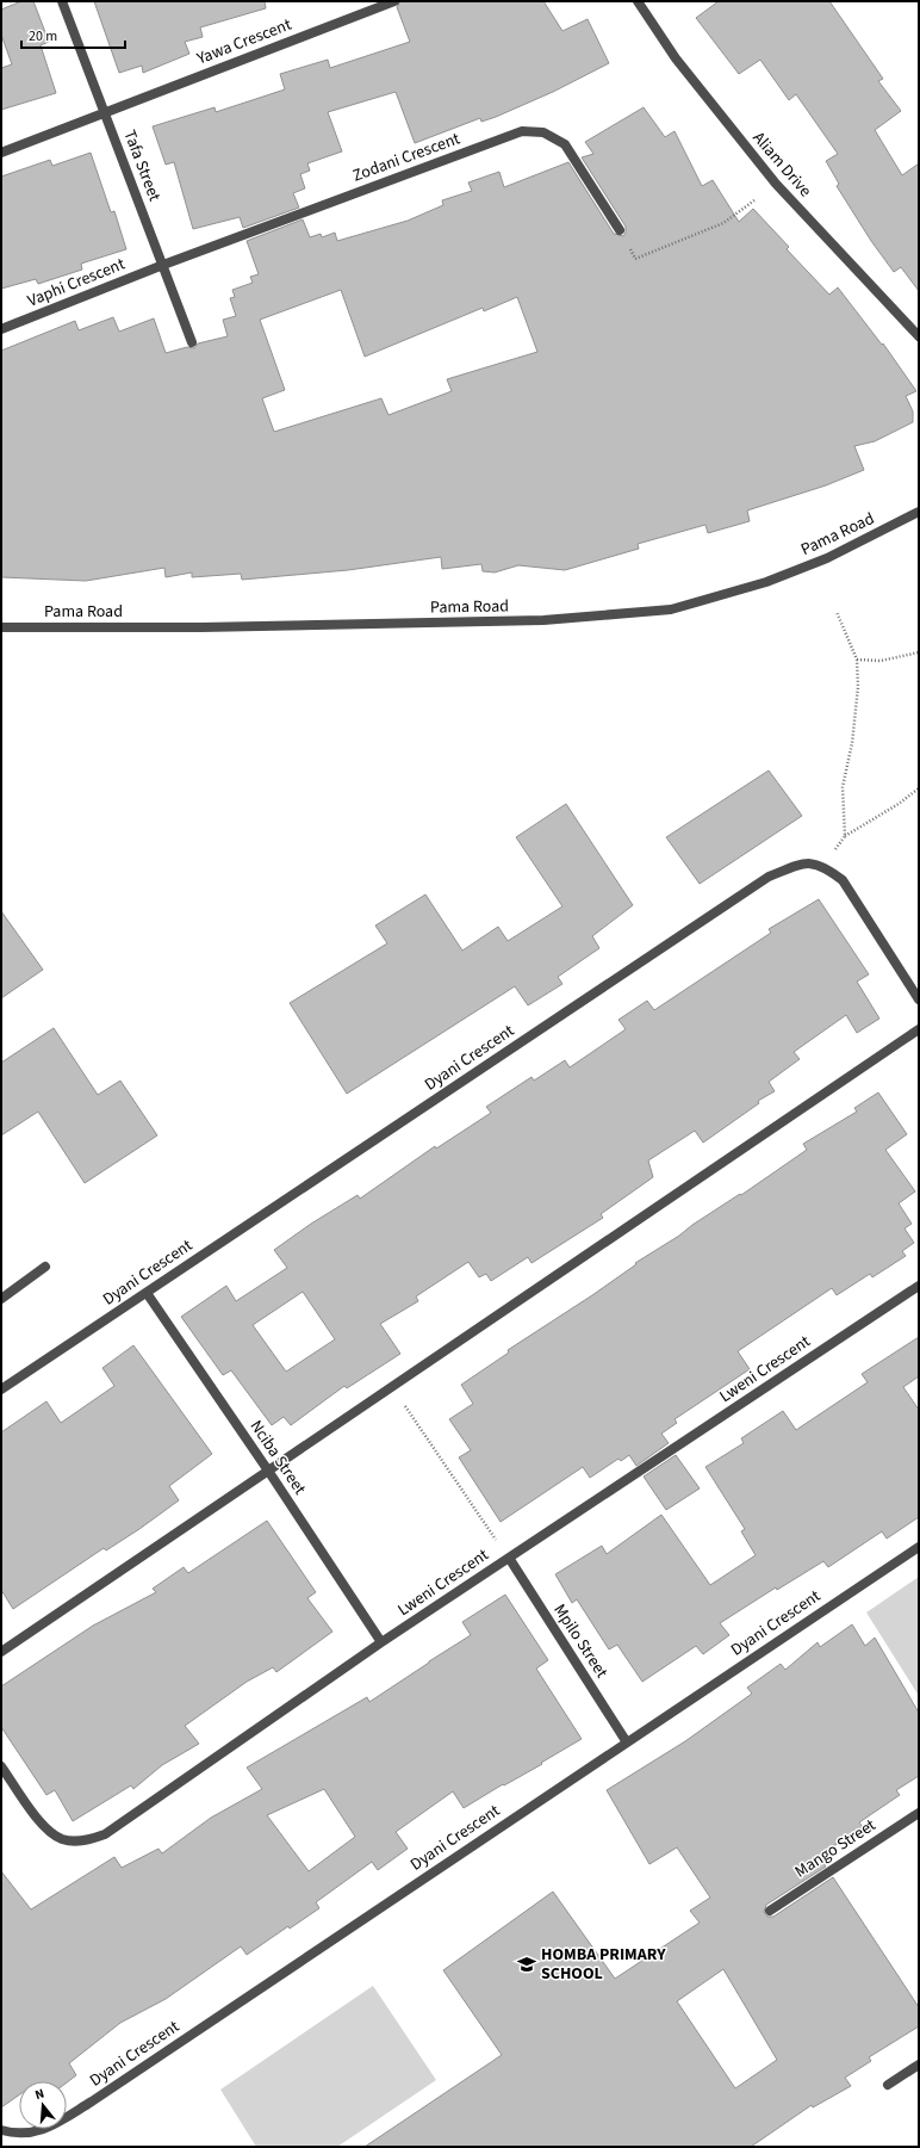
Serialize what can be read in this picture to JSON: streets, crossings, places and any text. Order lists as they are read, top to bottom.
{
  "streets": {
    "street": [
      "Yawa Crescent",
      "Zodani Crescent",
      "Aliam Drive",
      "Tafa Street",
      "Vaphi Crescent",
      "Pama Road",
      "Dyani Crescent",
      "Lweni Crescent",
      "Nciba Street",
      "Mpilo Street",
      "Mango Street"
    ]
  },
  "crossings": [
    ["Yawa Crescent", "Tafa Street"],
    ["Zodani Crescent", "Tafa Street"],
    ["Zodani Crescent", "Vaphi Crescent"],
    ["Tafa Street", "Vaphi Crescent"],
    ["Dyani Crescent", "Nciba Street"],
    ["Dyani Crescent", "Mpilo Street"],
    ["Lweni Crescent", "Nciba Street"],
    ["Lweni Crescent", "Mpilo Street"]
  ],
  "places": {
    "school or university": ["HOMBA PRIMARY SCHOOL"]
  },
  "scale_bar": "20 m",
  "north": "top"
}
